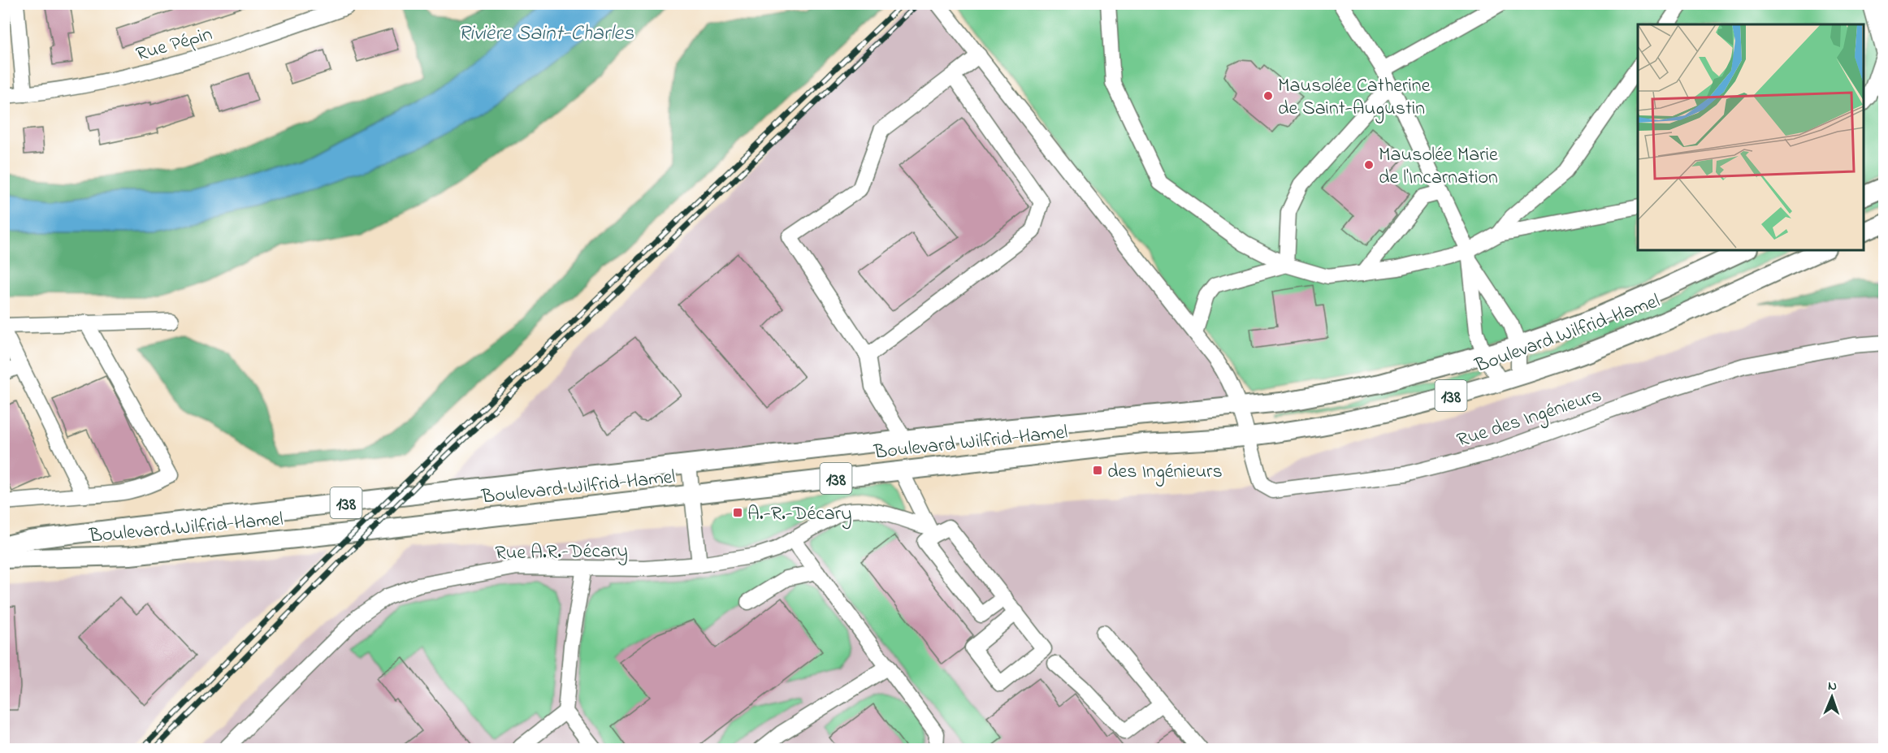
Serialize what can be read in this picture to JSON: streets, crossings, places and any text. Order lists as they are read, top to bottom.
{
  "streets": {
    "main road": ["Boulevard Wilfrid-Hamel", "138"],
    "street": ["Rue Pépin", "Rue des Ingénieurs", "Rue A.R.-Décary"]
  },
  "crossings": [
    ["Boulevard Wilfrid-Hamel", "Rue des Ingénieurs"]
  ],
  "water": ["Rivière Saint-Charles"],
  "places": {
    "other": ["Mausolée Catherine de Saint-Augustin", "Mausolée Marie de l'Incarnation"],
    "transit": ["des Ingénieurs", "A.-R.-Décary"]
  },
  "north": "top"
}
